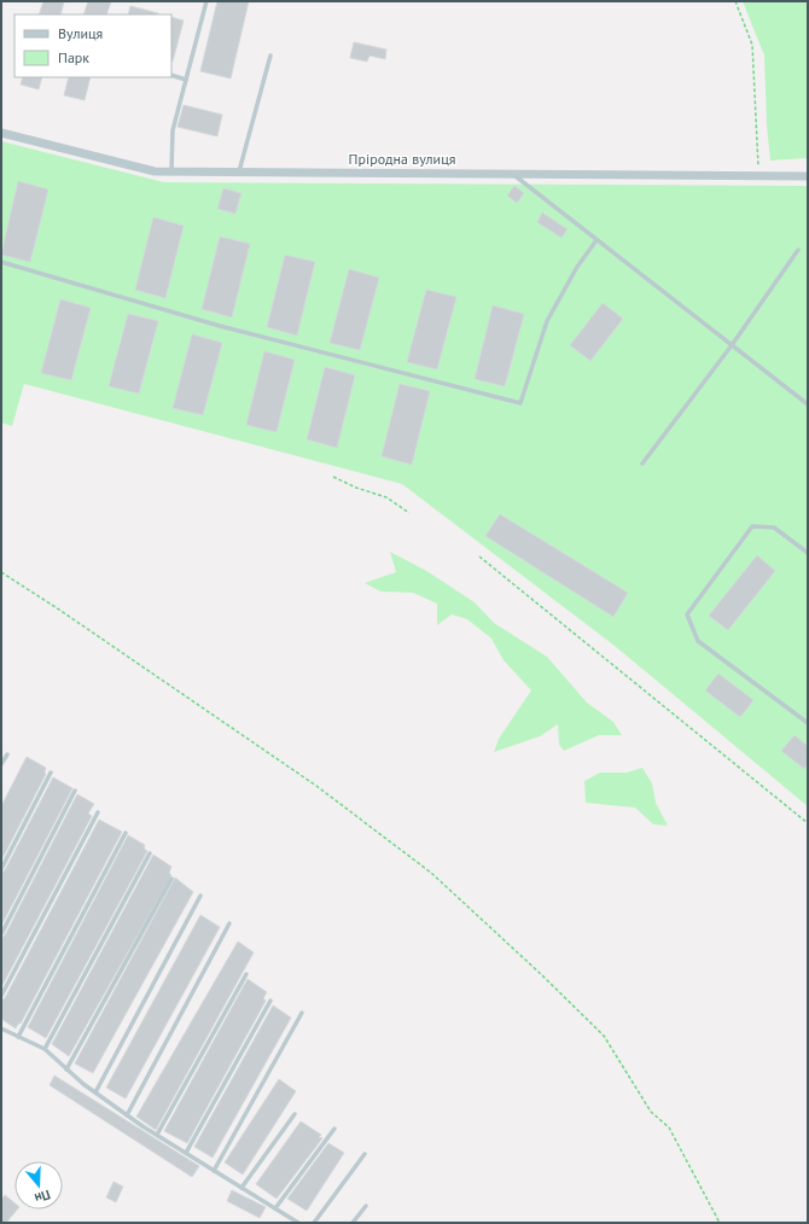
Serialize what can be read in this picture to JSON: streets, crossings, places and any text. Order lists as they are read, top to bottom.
{
  "streets": {
    "street": ["Пріродна вулиця"]
  },
  "legend": ["Вулиця", "Парк"],
  "north": "bottom"
}
